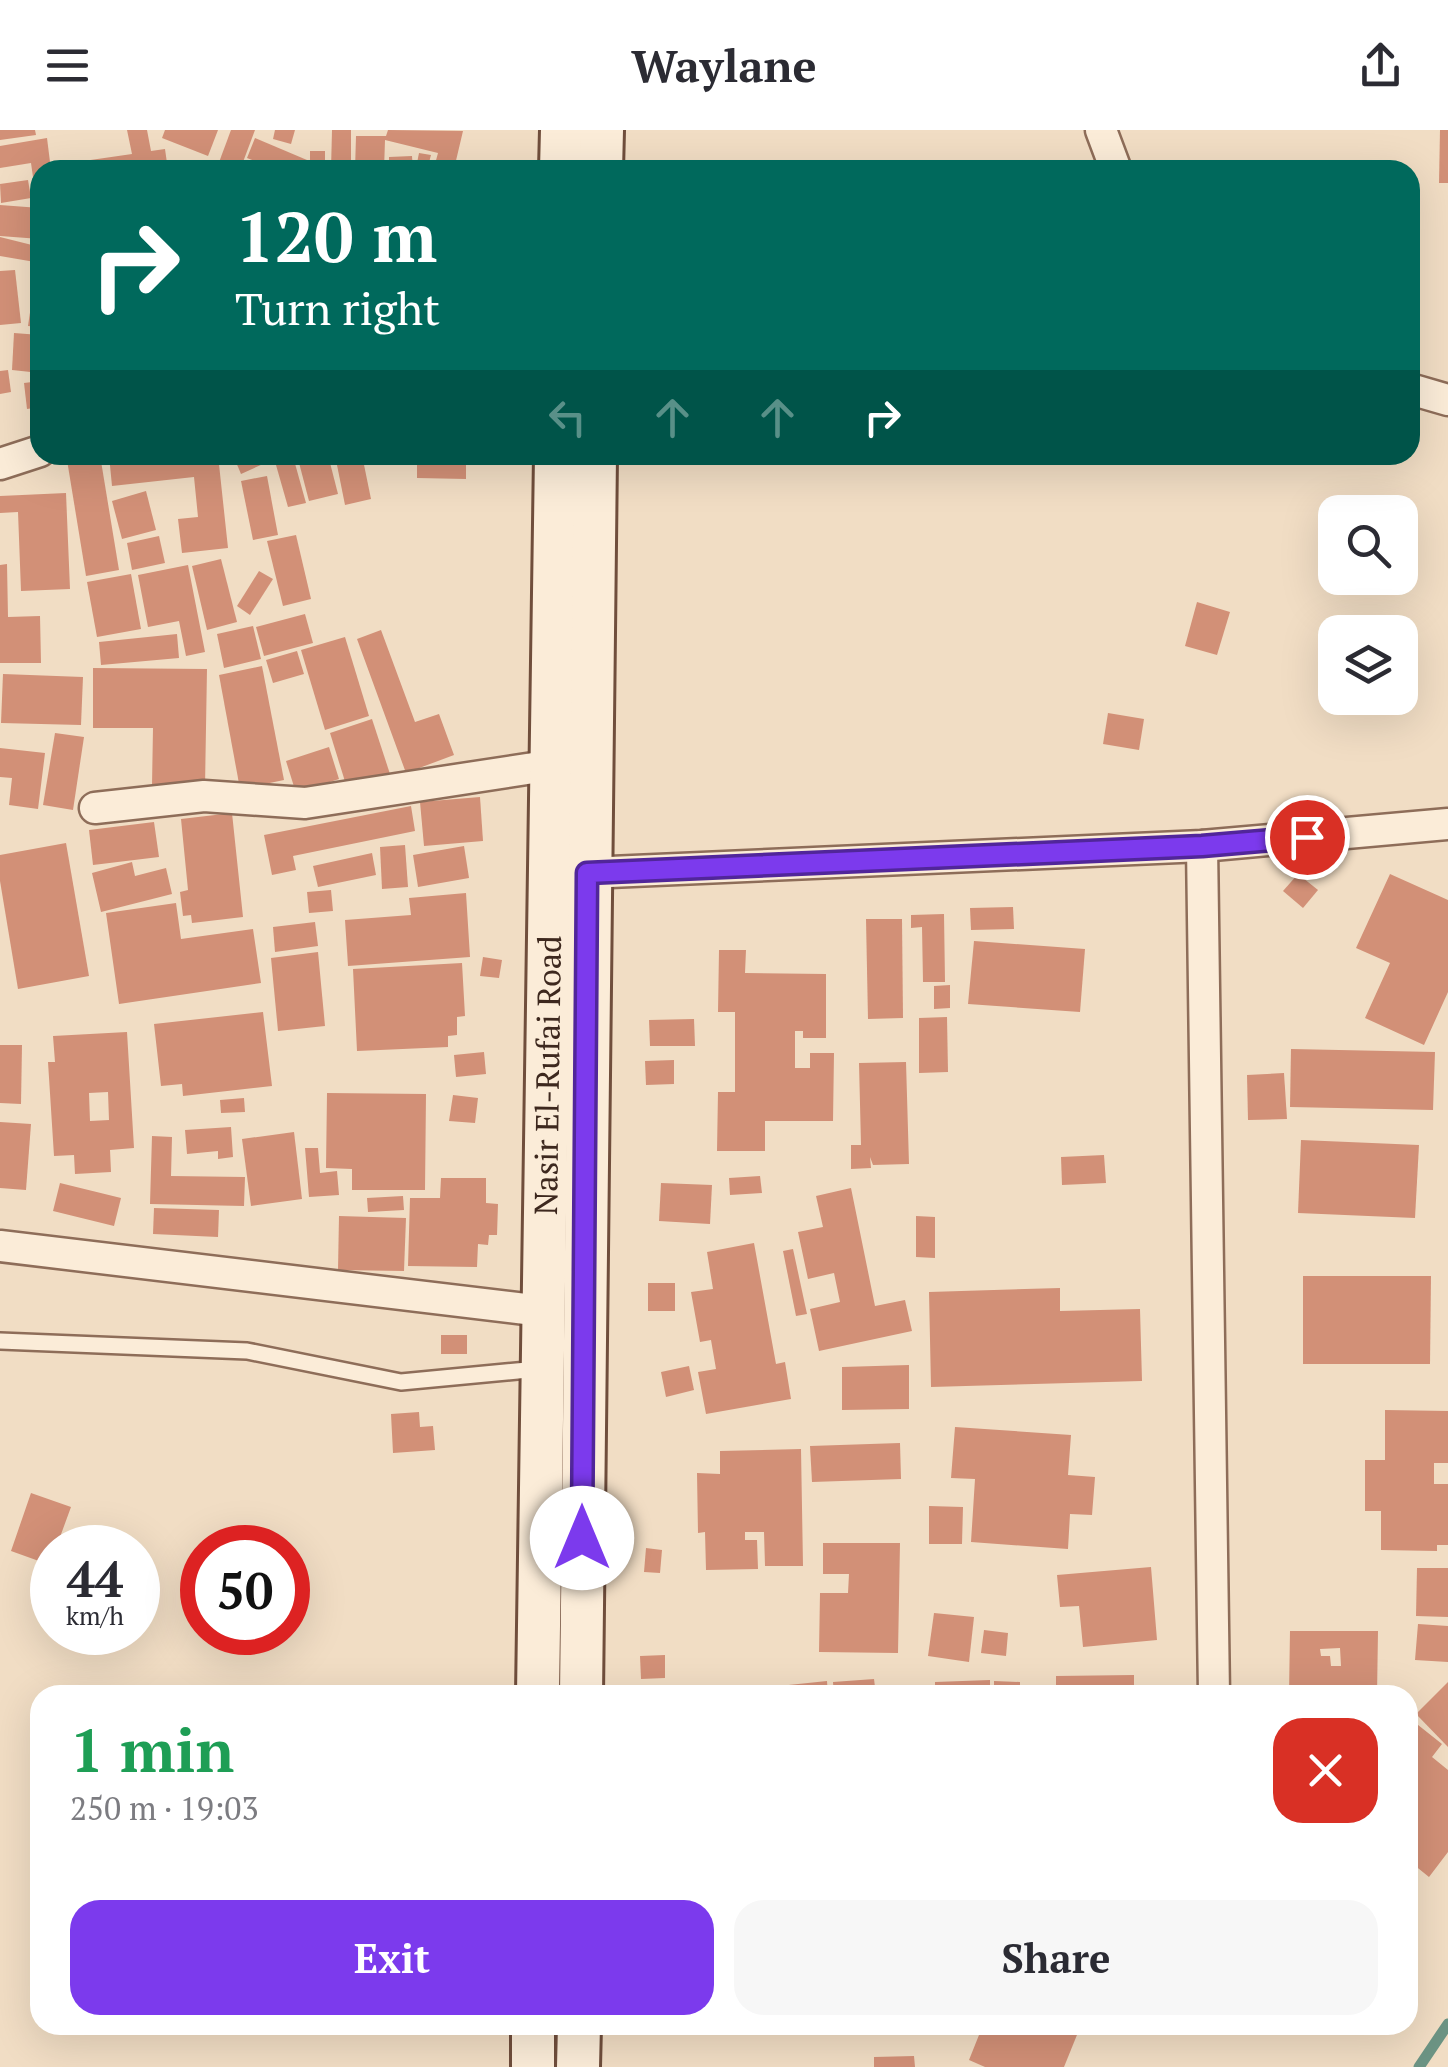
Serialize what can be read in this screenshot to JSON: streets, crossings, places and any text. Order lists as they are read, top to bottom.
{
  "streets": {
    "main road": ["Nasir El-Rufai Road"]
  },
  "page": {
    "header": "Waylane",
    "turn": ["120 m", "Turn right"],
    "speed": "44 km/h",
    "limit": "50",
    "heading": ["1 min", "250 m · 19:03"],
    "buttons": ["Exit", "Share"]
  }
}
